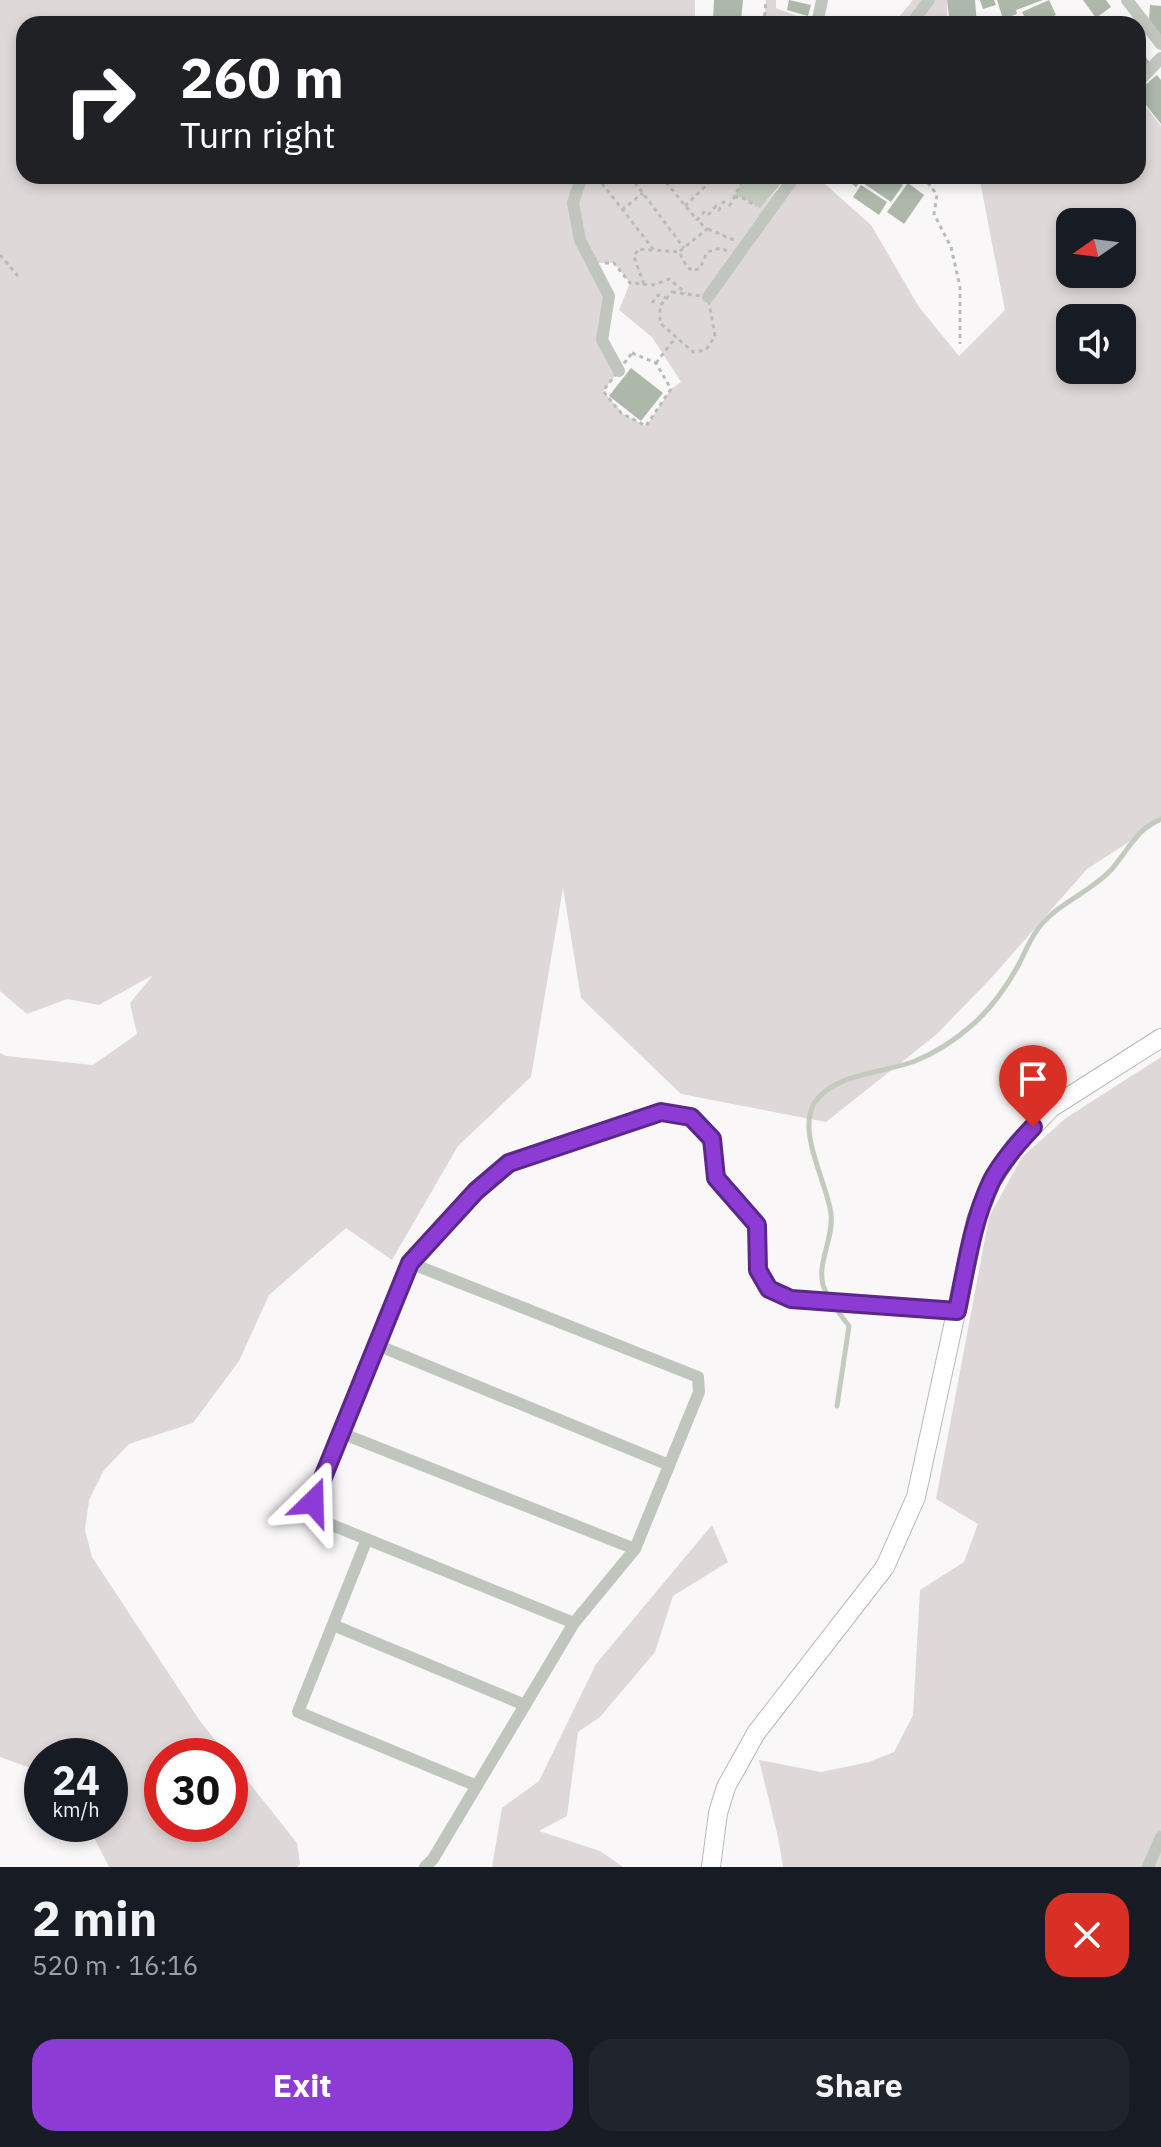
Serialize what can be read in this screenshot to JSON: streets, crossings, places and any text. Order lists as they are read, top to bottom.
{
  "north": "left",
  "page": {
    "turn": ["260 m", "Turn right"],
    "speed": "24 km/h",
    "limit": "30",
    "heading": ["2 min", "520 m · 16:16"],
    "buttons": ["Exit", "Share"]
  }
}
